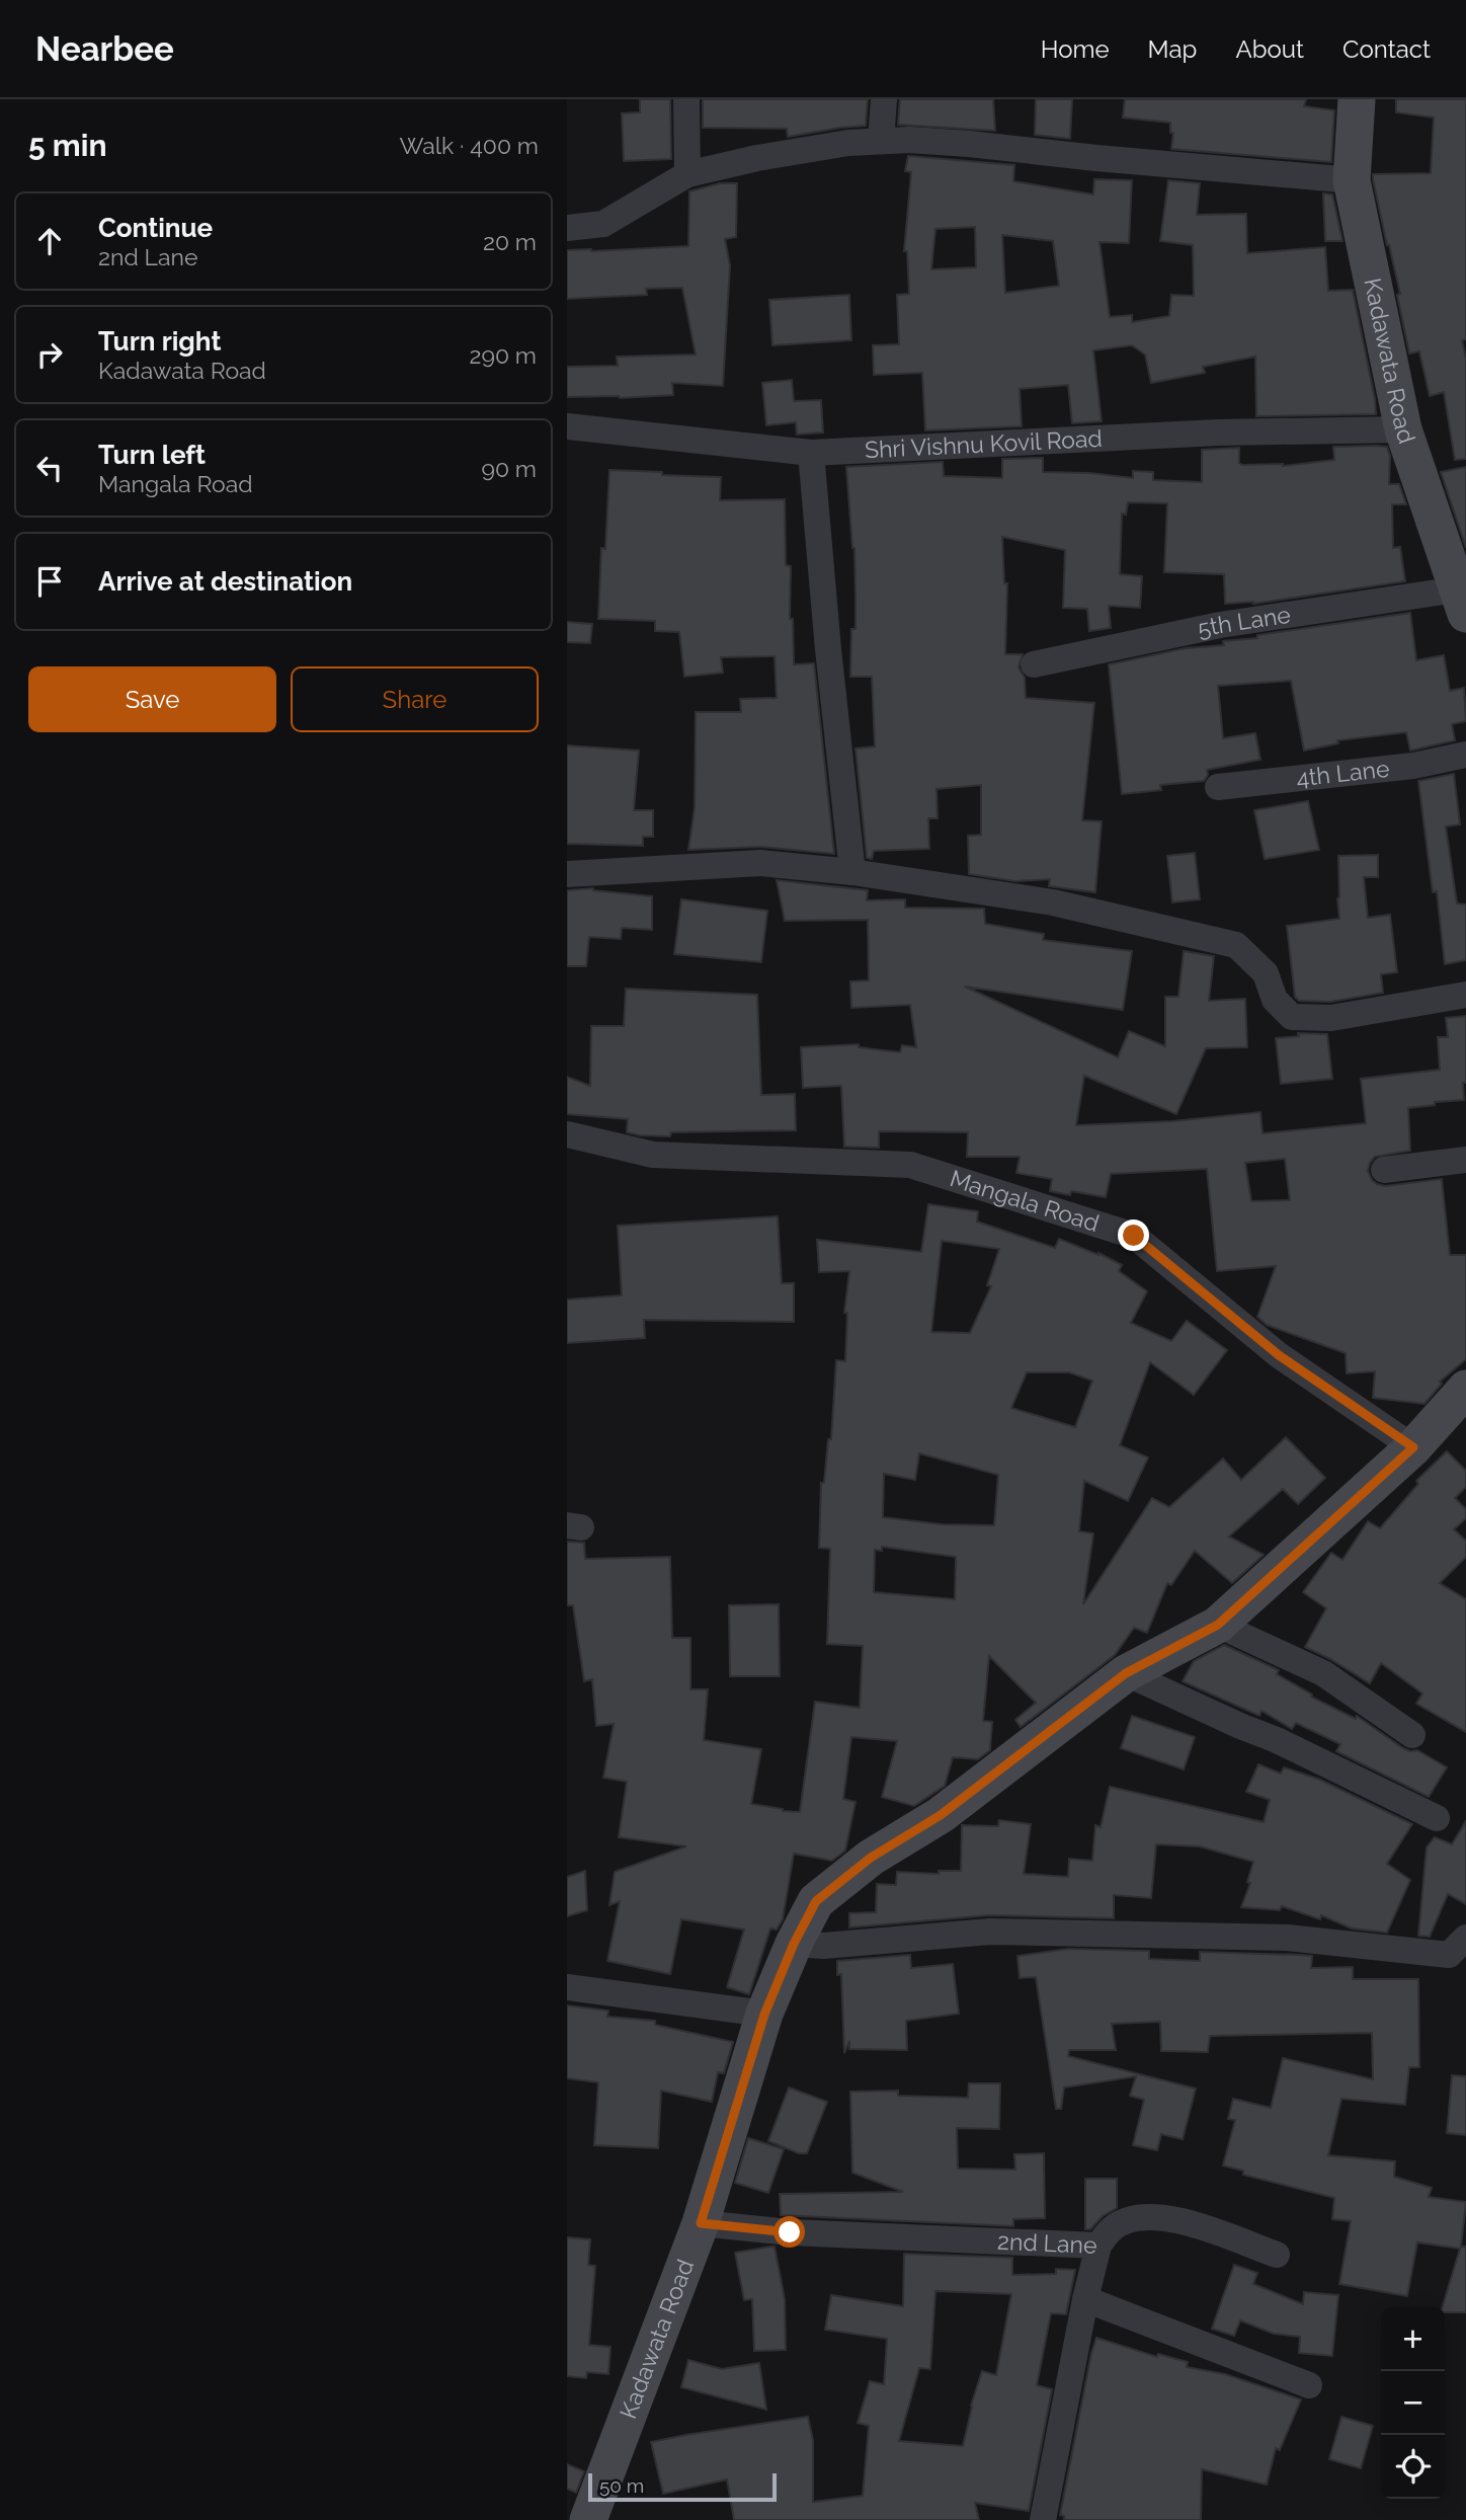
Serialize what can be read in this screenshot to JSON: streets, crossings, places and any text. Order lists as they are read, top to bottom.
{
  "streets": {
    "street": [
      "Kadawata Road",
      "Shri Vishnu Kovil Road",
      "5th Lane",
      "4th Lane",
      "Mangala Road",
      "2nd Lane"
    ]
  },
  "crossings": [
    ["Kadawata Road", "Shri Vishnu Kovil Road"],
    ["Kadawata Road", "5th Lane"],
    ["Kadawata Road", "Mangala Road"],
    ["Kadawata Road", "2nd Lane"]
  ],
  "scale_bar": "50 m",
  "page": {
    "header": "Nearbee",
    "nav": [
      "Home",
      "Map",
      "About",
      "Contact"
    ],
    "heading": ["5 min", "Walk · 400 m"],
    "list": [
      ["Continue", "2nd Lane", "20 m"],
      ["Turn right", "Kadawata Road", "290 m"],
      ["Turn left", "Mangala Road", "90 m"],
      "Arrive at destination"
    ],
    "buttons": ["Save", "Share"],
    "map_buttons": ["+", "−"],
    "scale": "50 m"
  }
}
